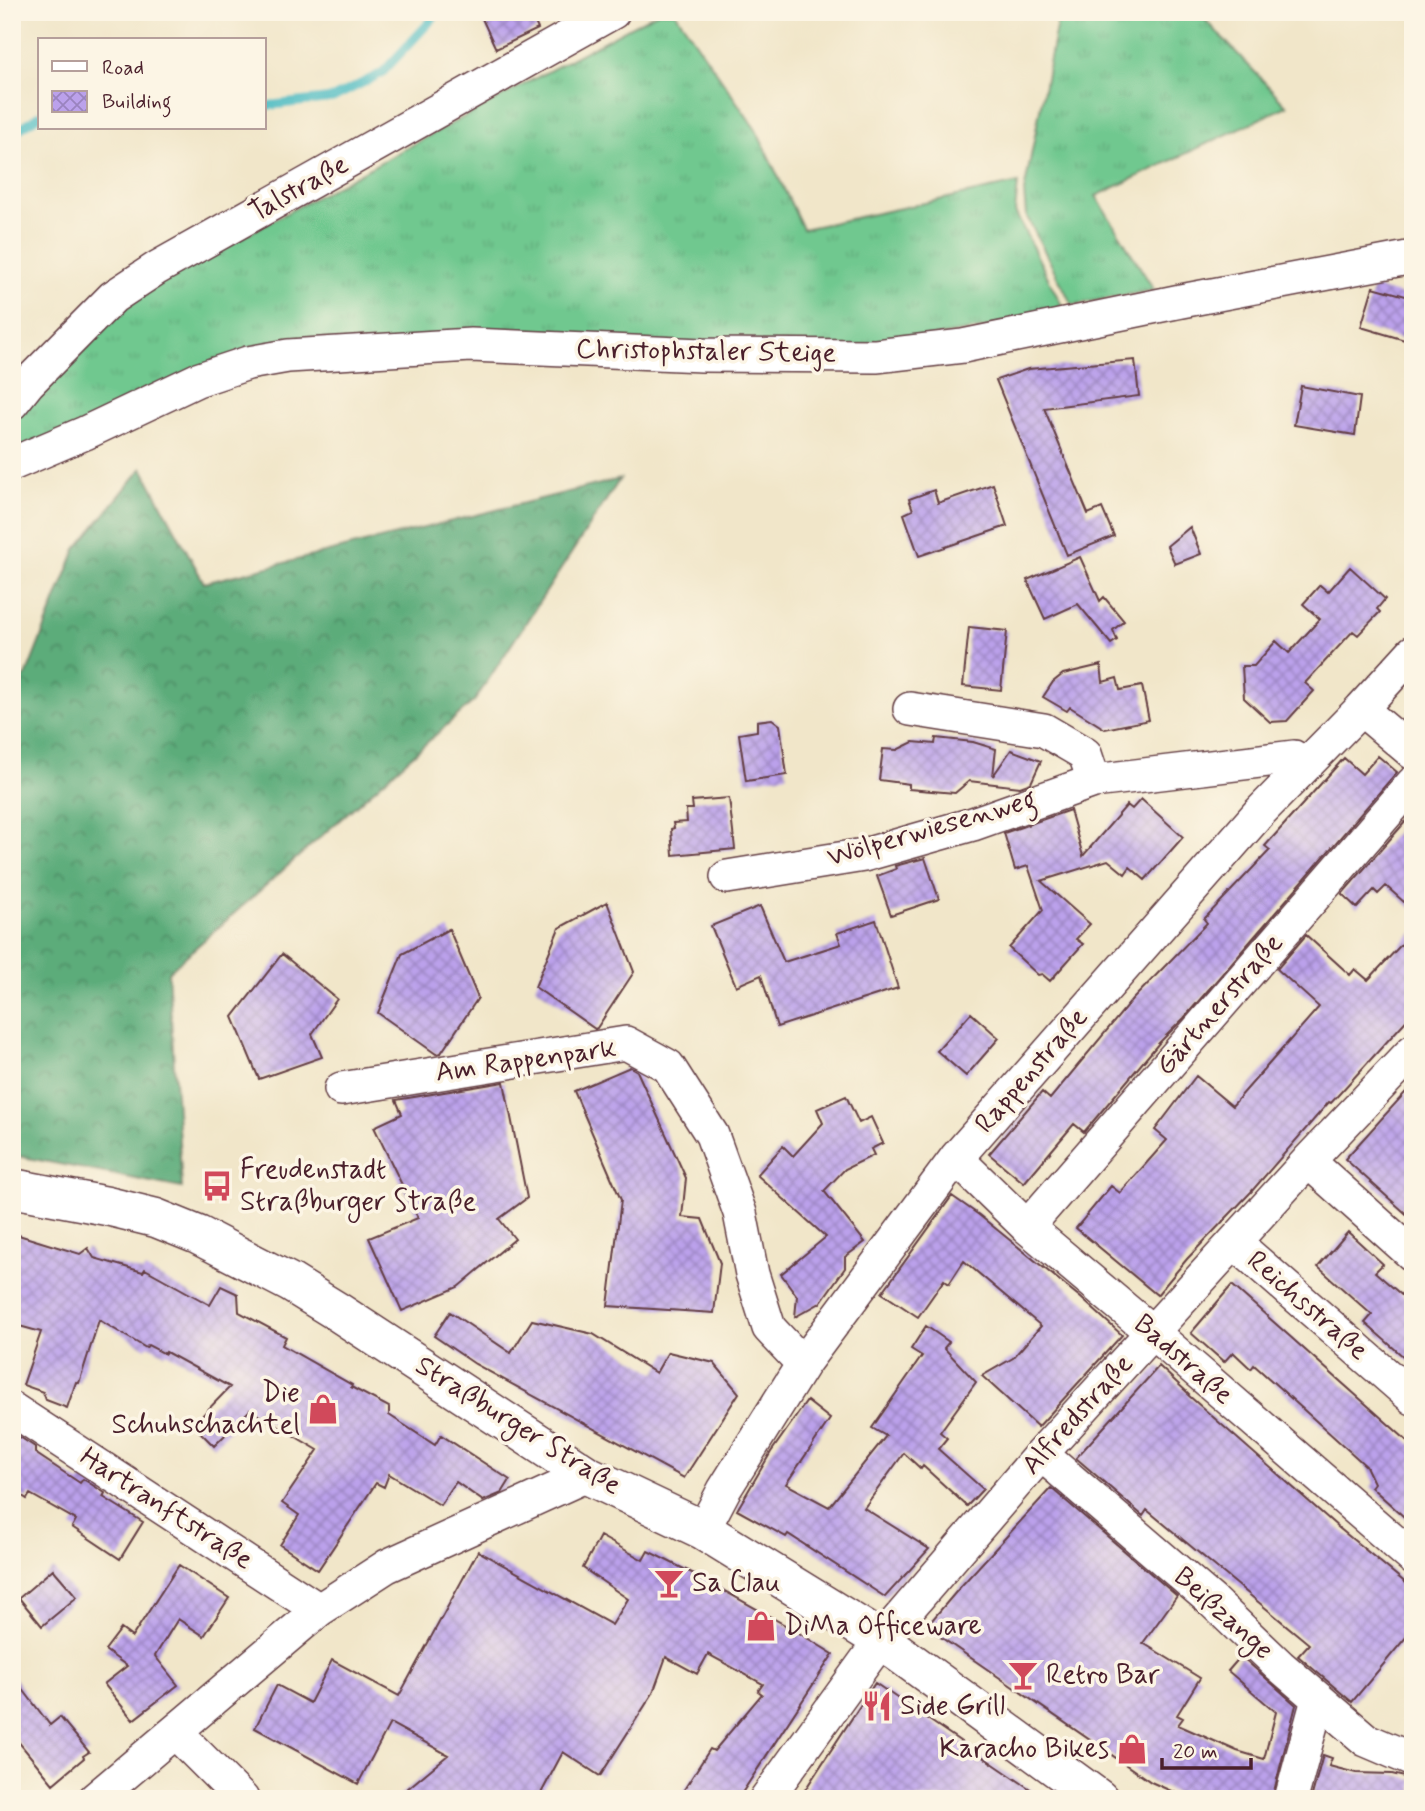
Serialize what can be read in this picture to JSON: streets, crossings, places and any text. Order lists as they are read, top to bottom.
{
  "streets": {
    "main road": ["Straßburger Straße"],
    "street": [
      "Talstraße",
      "Christophstaler Steige",
      "Wölperwiesenweg",
      "Gärtnerstraße",
      "Am Rappenpark",
      "Rappenstraße",
      "Reichsstraße",
      "Badstraße",
      "Alfredstraße",
      "Hartranftstraße",
      "Beißzange"
    ]
  },
  "crossings": [
    ["Wölperwiesenweg", "Rappenstraße"],
    ["Gärtnerstraße", "Badstraße"],
    ["Am Rappenpark", "Rappenstraße"],
    ["Rappenstraße", "Badstraße"],
    ["Rappenstraße", "Straßburger Straße"],
    ["Reichsstraße", "Alfredstraße"],
    ["Badstraße", "Alfredstraße"],
    ["Alfredstraße", "Straßburger Straße"],
    ["Alfredstraße", "Beißzange"]
  ],
  "places": {
    "bus stop": ["Freudenstadt Straßburger Straße"],
    "shop": ["Die Schuhschachtel", "DiMa Officeware", "Karacho Bikes"],
    "bar": ["Sa Clau", "Retro Bar"],
    "restaurant": ["Side Grill"]
  },
  "legend": ["Road", "Building"],
  "scale_bar": "20 m"
}
